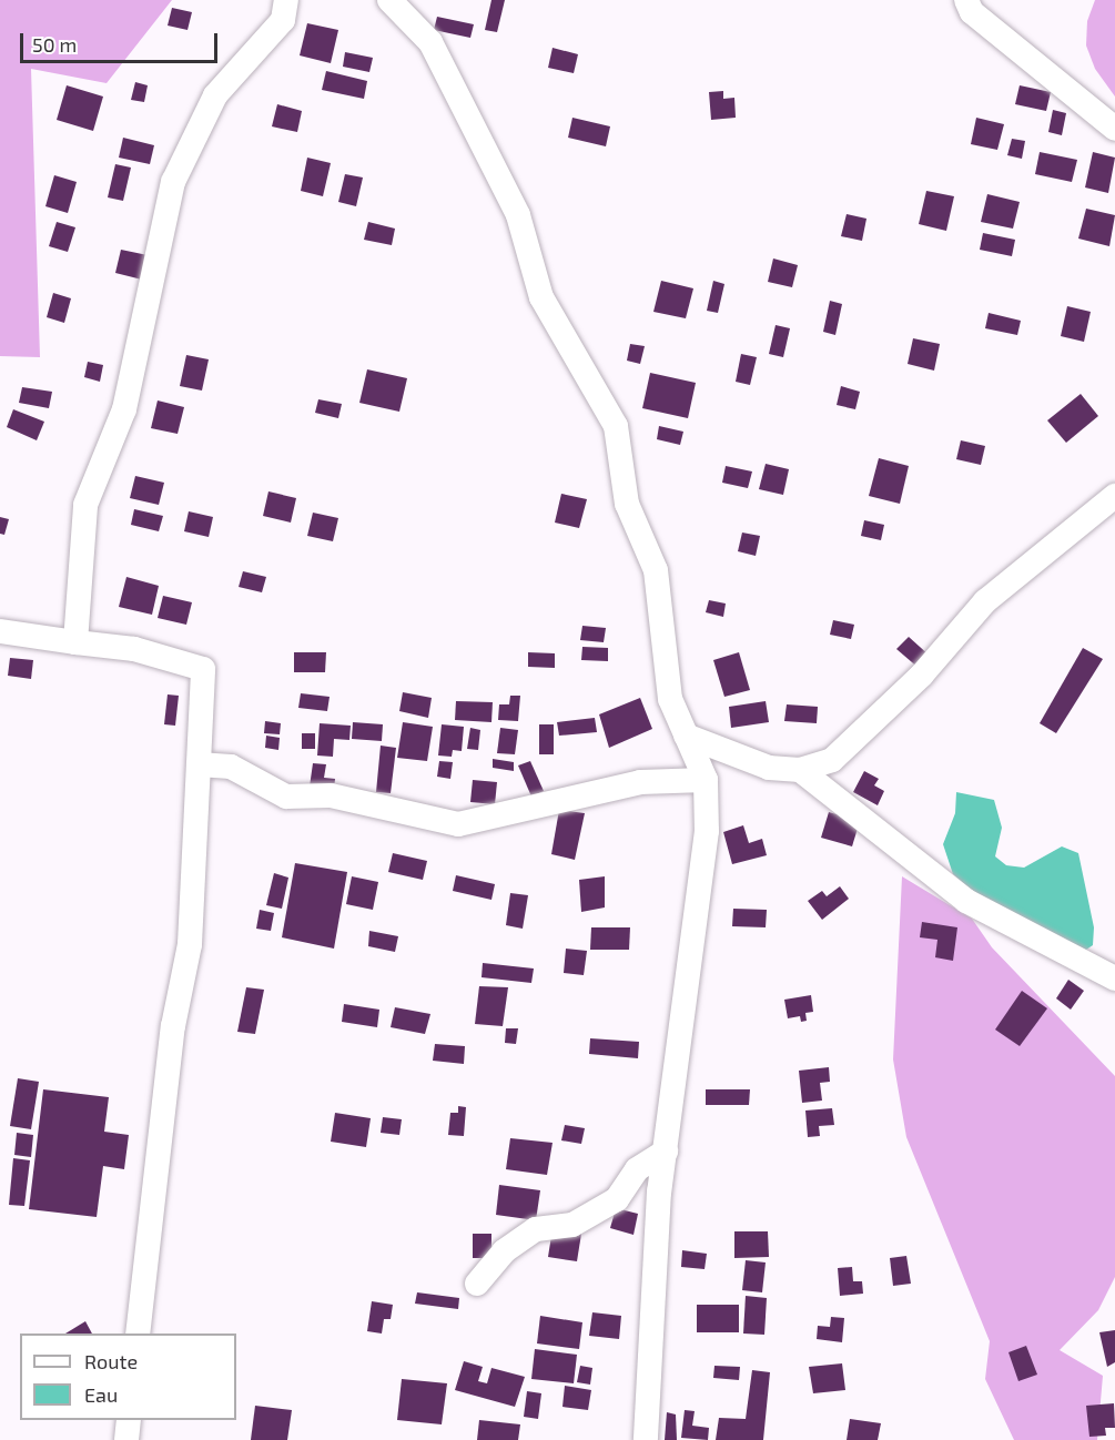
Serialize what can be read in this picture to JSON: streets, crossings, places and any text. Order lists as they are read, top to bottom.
{
  "legend": ["Route", "Eau"],
  "scale_bar": "50 m"
}
